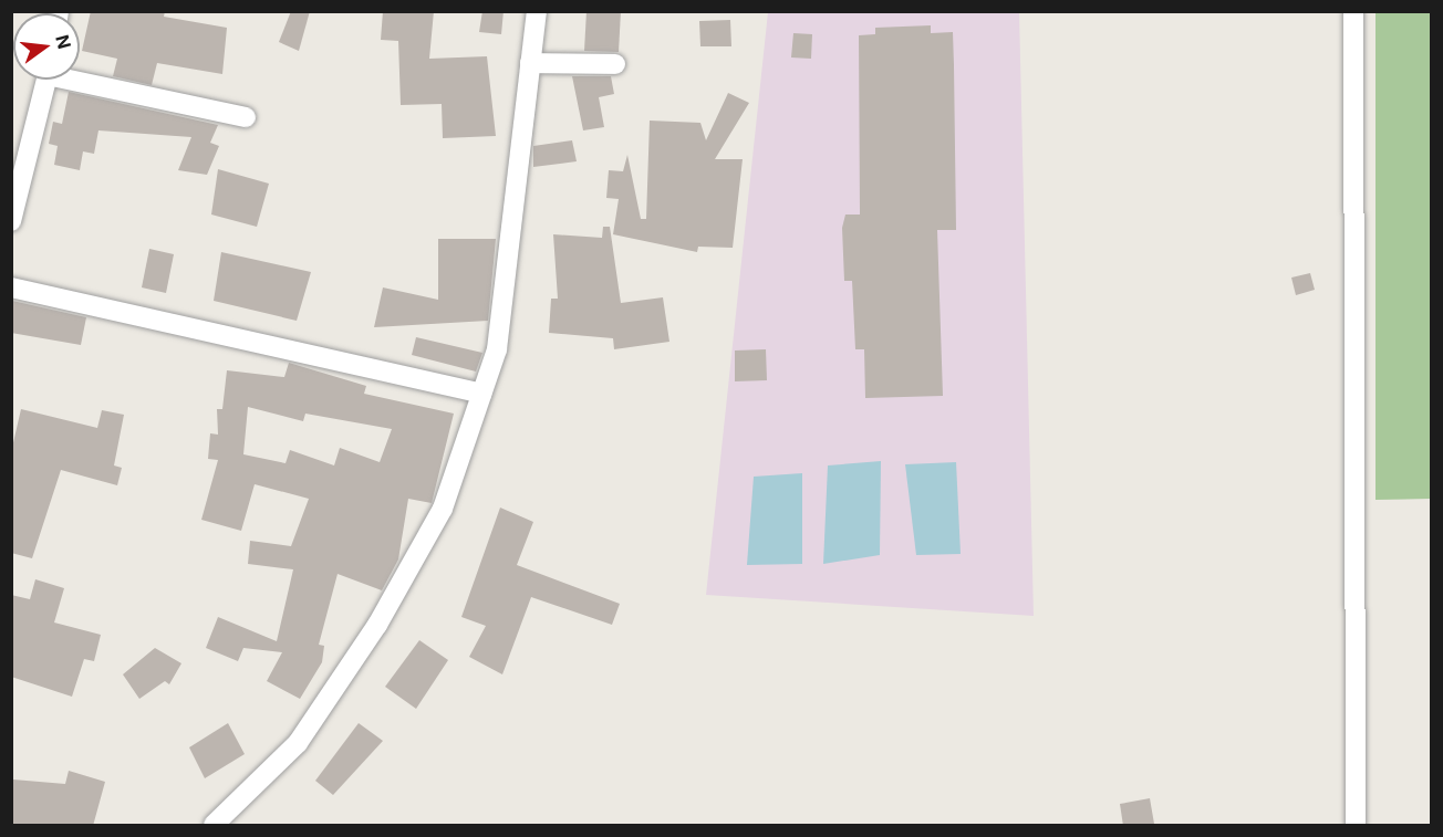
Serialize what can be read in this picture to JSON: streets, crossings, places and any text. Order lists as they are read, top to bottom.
{
  "north": "right"
}
